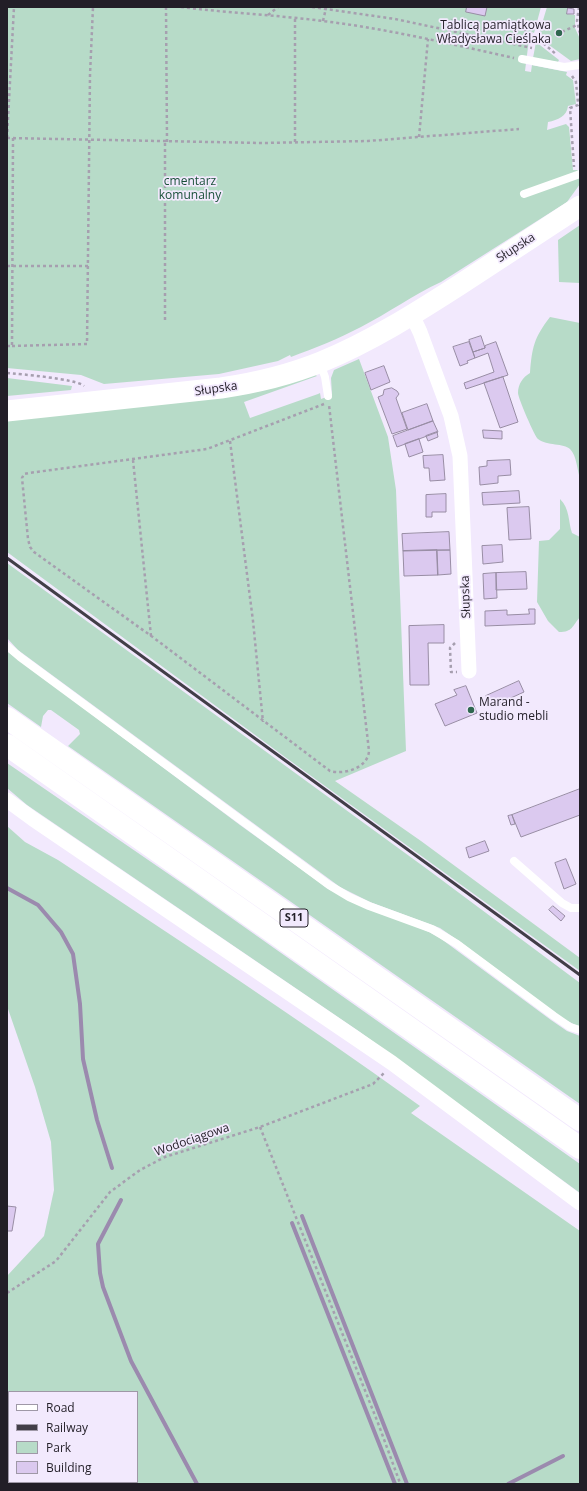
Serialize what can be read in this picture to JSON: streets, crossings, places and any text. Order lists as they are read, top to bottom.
{
  "streets": {
    "highway": ["S11"],
    "main road": ["Słupska"],
    "path": ["Wodociągowa"]
  },
  "parks": ["cmentarz komunalny"],
  "places": ["Tablicą pamiątkowa Władysława Cieślaka", "Marand - studio mebli"],
  "legend": [
    "Road",
    "Railway",
    "Park",
    "Building"
  ]
}
